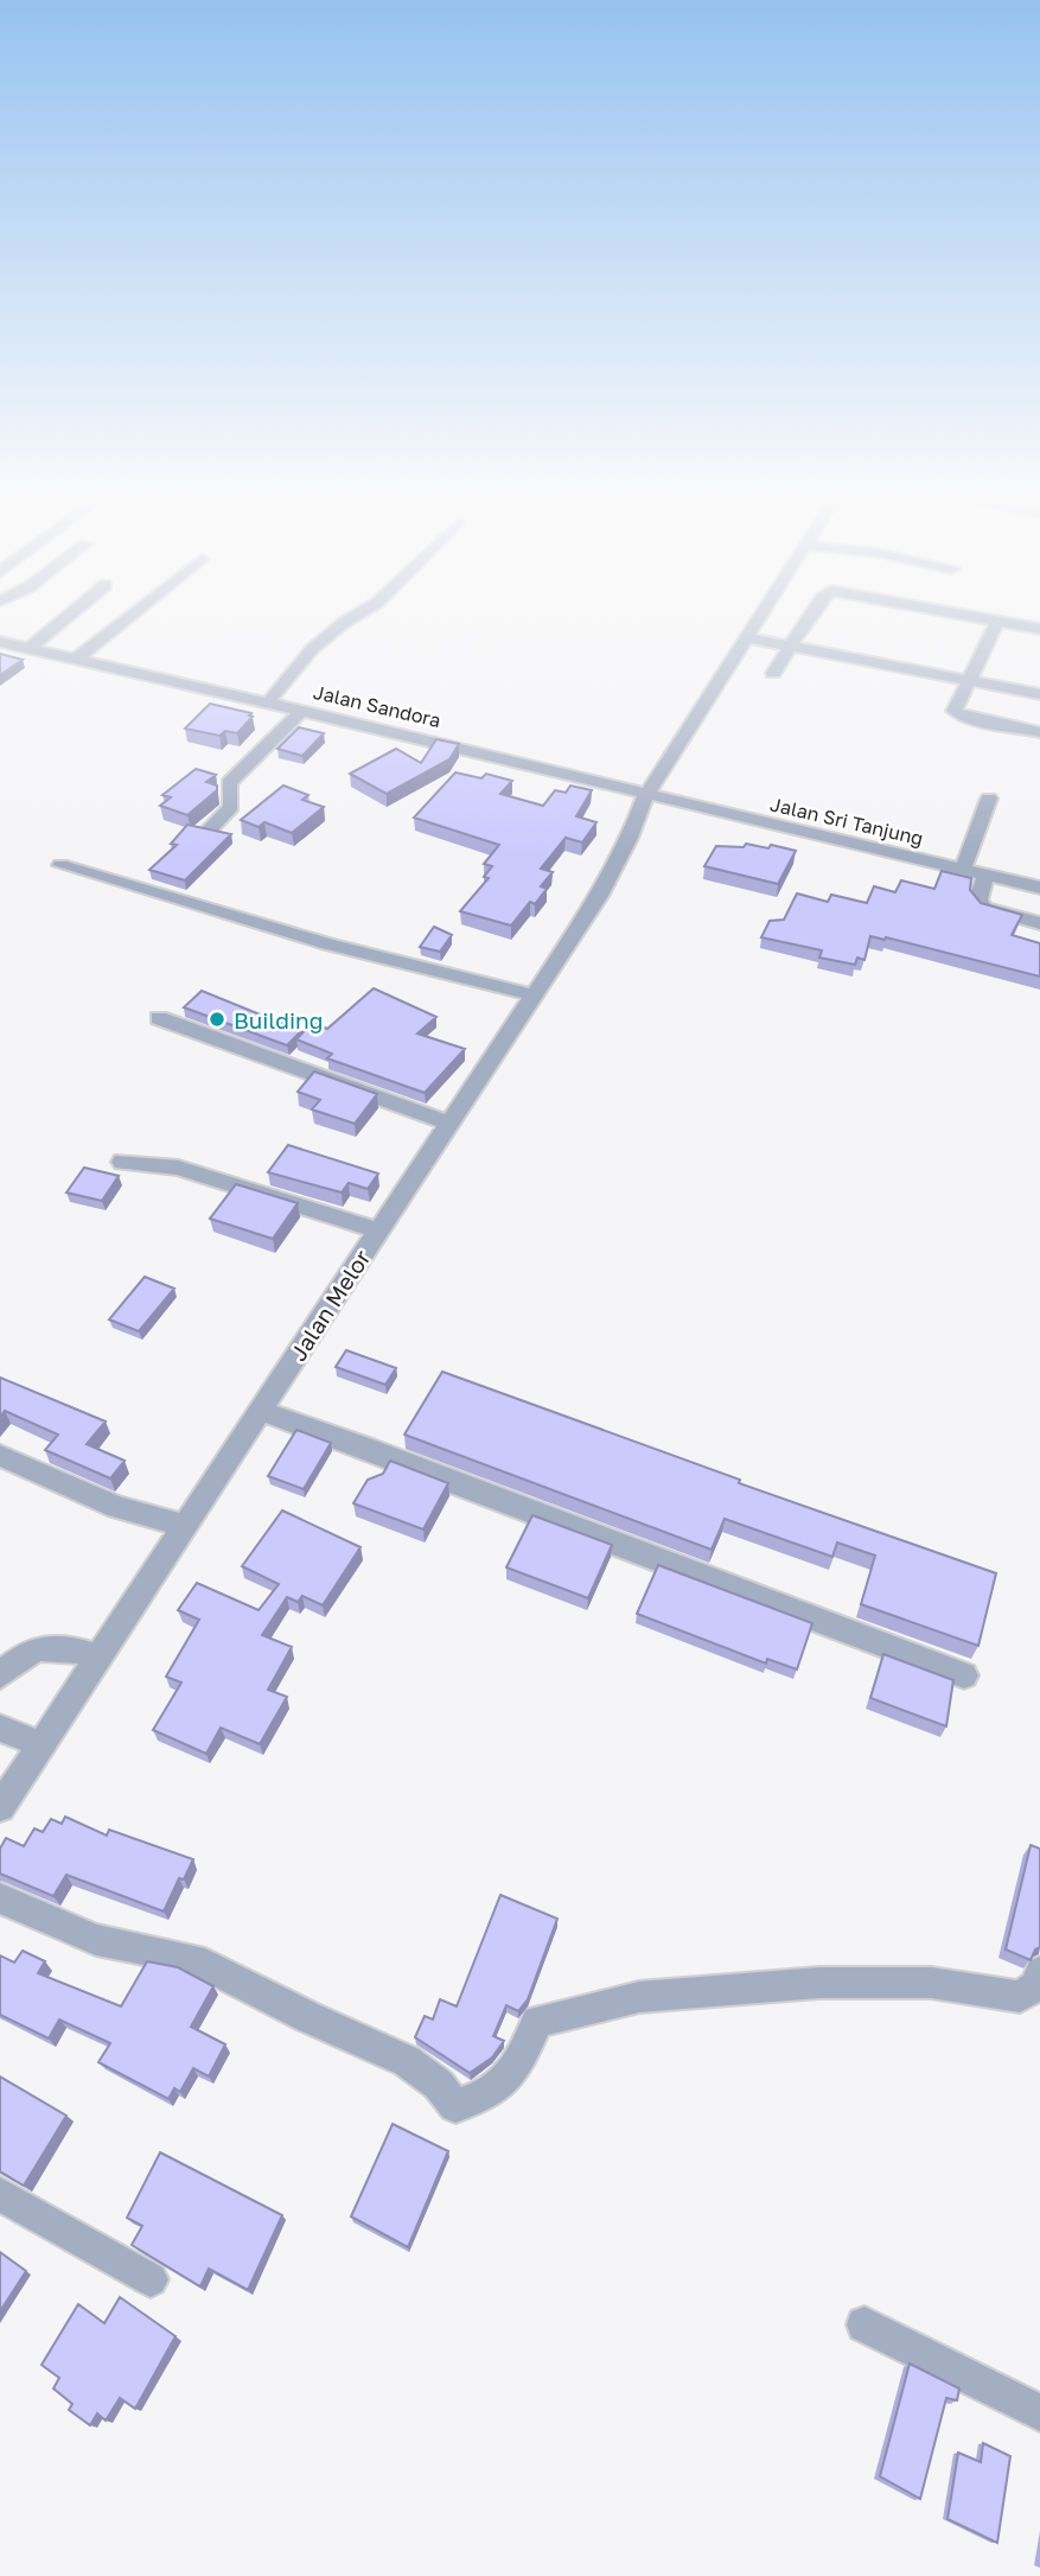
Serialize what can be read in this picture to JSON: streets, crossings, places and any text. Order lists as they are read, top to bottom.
{
  "streets": {
    "street": ["Jalan Sandora", "Jalan Sri Tanjung", "Jalan Melor"]
  },
  "crossings": [
    ["Jalan Sandora", "Jalan Sri Tanjung"],
    ["Jalan Sandora", "Jalan Melor"],
    ["Jalan Sri Tanjung", "Jalan Melor"]
  ],
  "places": ["Building"]
}
